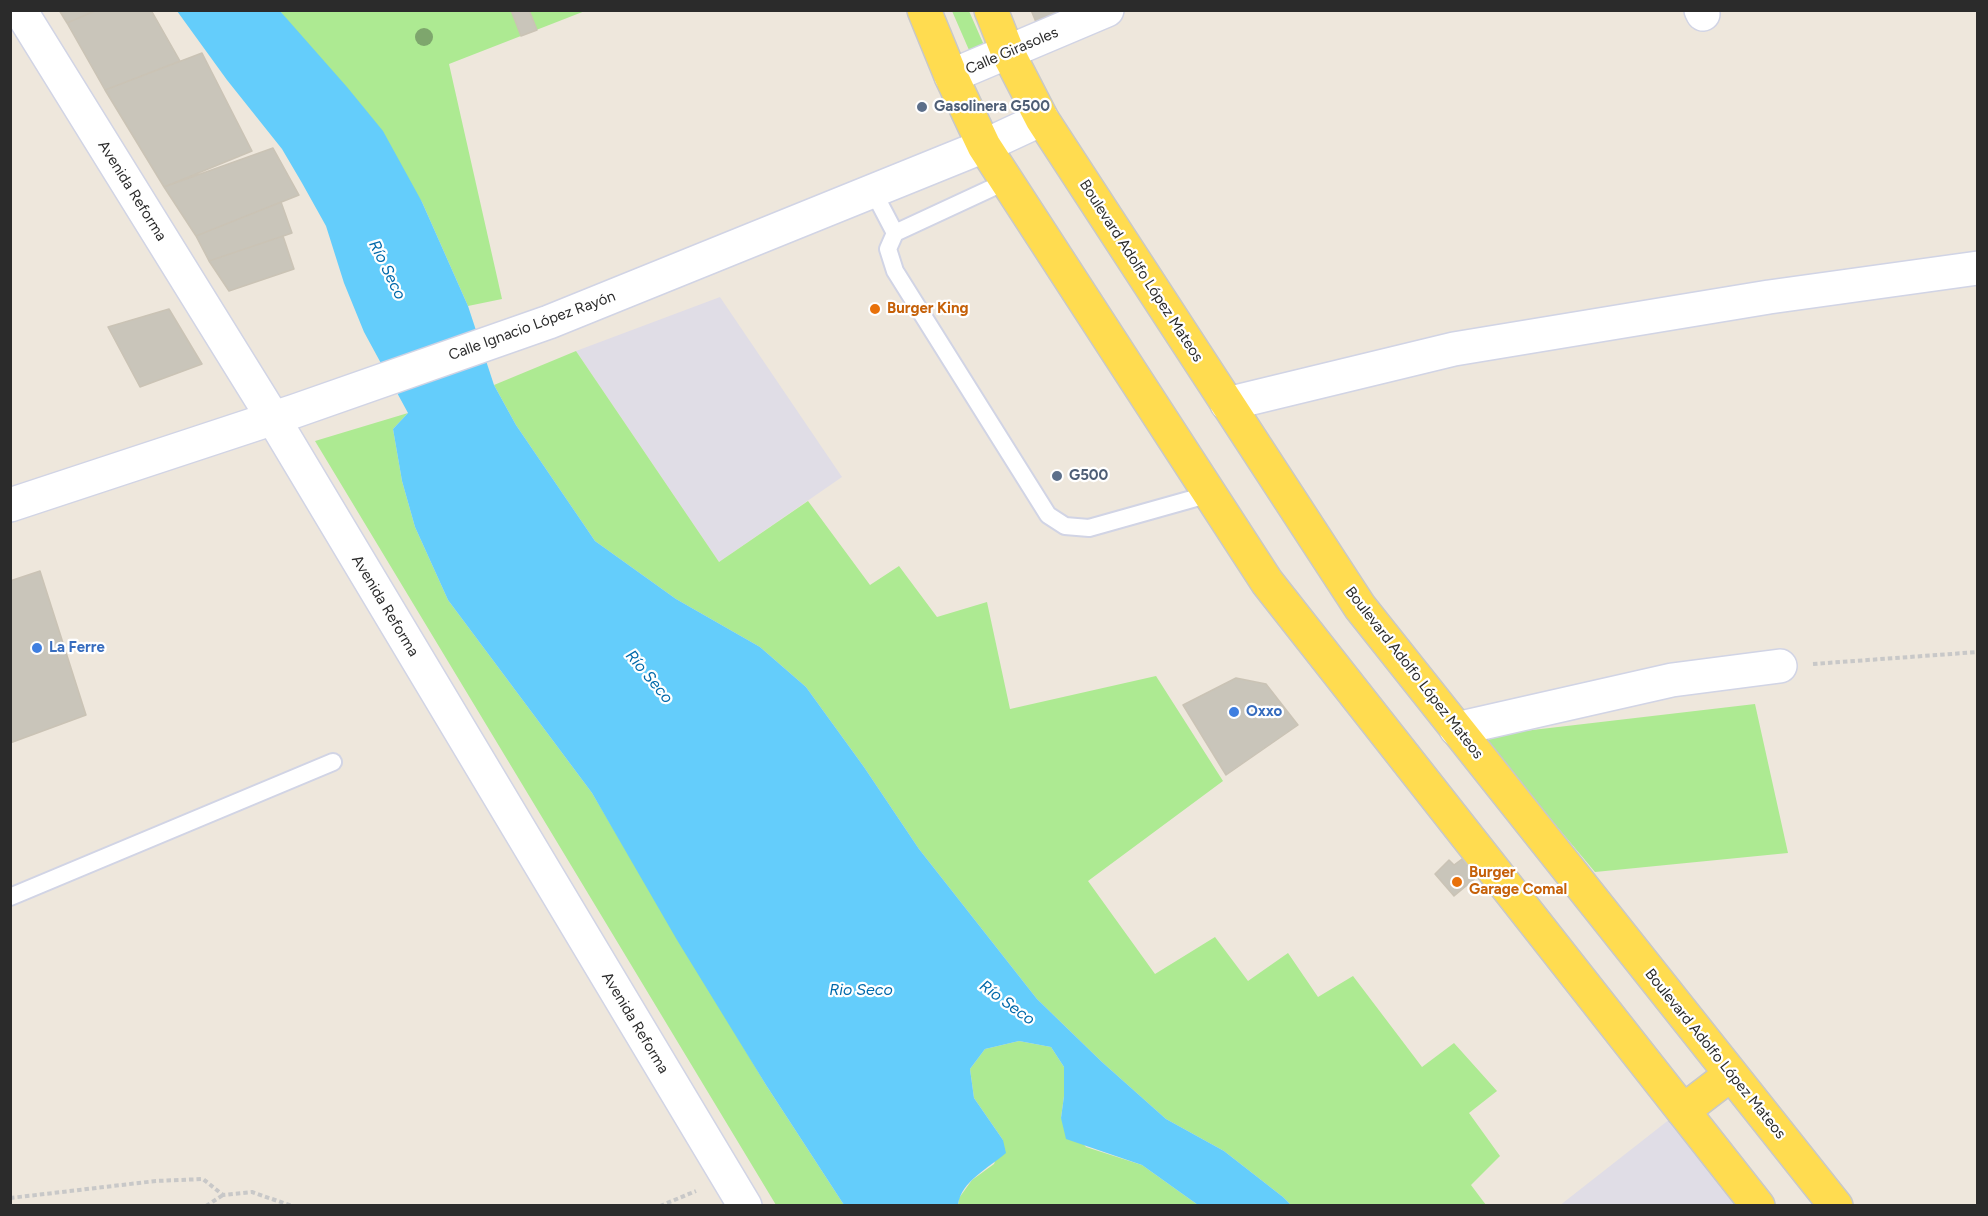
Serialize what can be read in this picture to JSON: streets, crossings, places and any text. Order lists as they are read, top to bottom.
{
  "streets": {
    "main road": ["Boulevard Adolfo López Mateos"],
    "street": ["Calle Girasoles", "Avenida Reforma", "Calle Ignacio López Rayón"]
  },
  "crossings": [
    ["Calle Girasoles", "Boulevard Adolfo López Mateos"],
    ["Avenida Reforma", "Calle Ignacio López Rayón"],
    ["Boulevard Adolfo López Mateos", "Calle Ignacio López Rayón"]
  ],
  "water": ["Río Seco", "Rio Seco"],
  "places": [
    "Gasolinera G500",
    "Burger King",
    "G500",
    "La Ferre",
    "Oxxo",
    "Burger Garage Comal"
  ]
}
